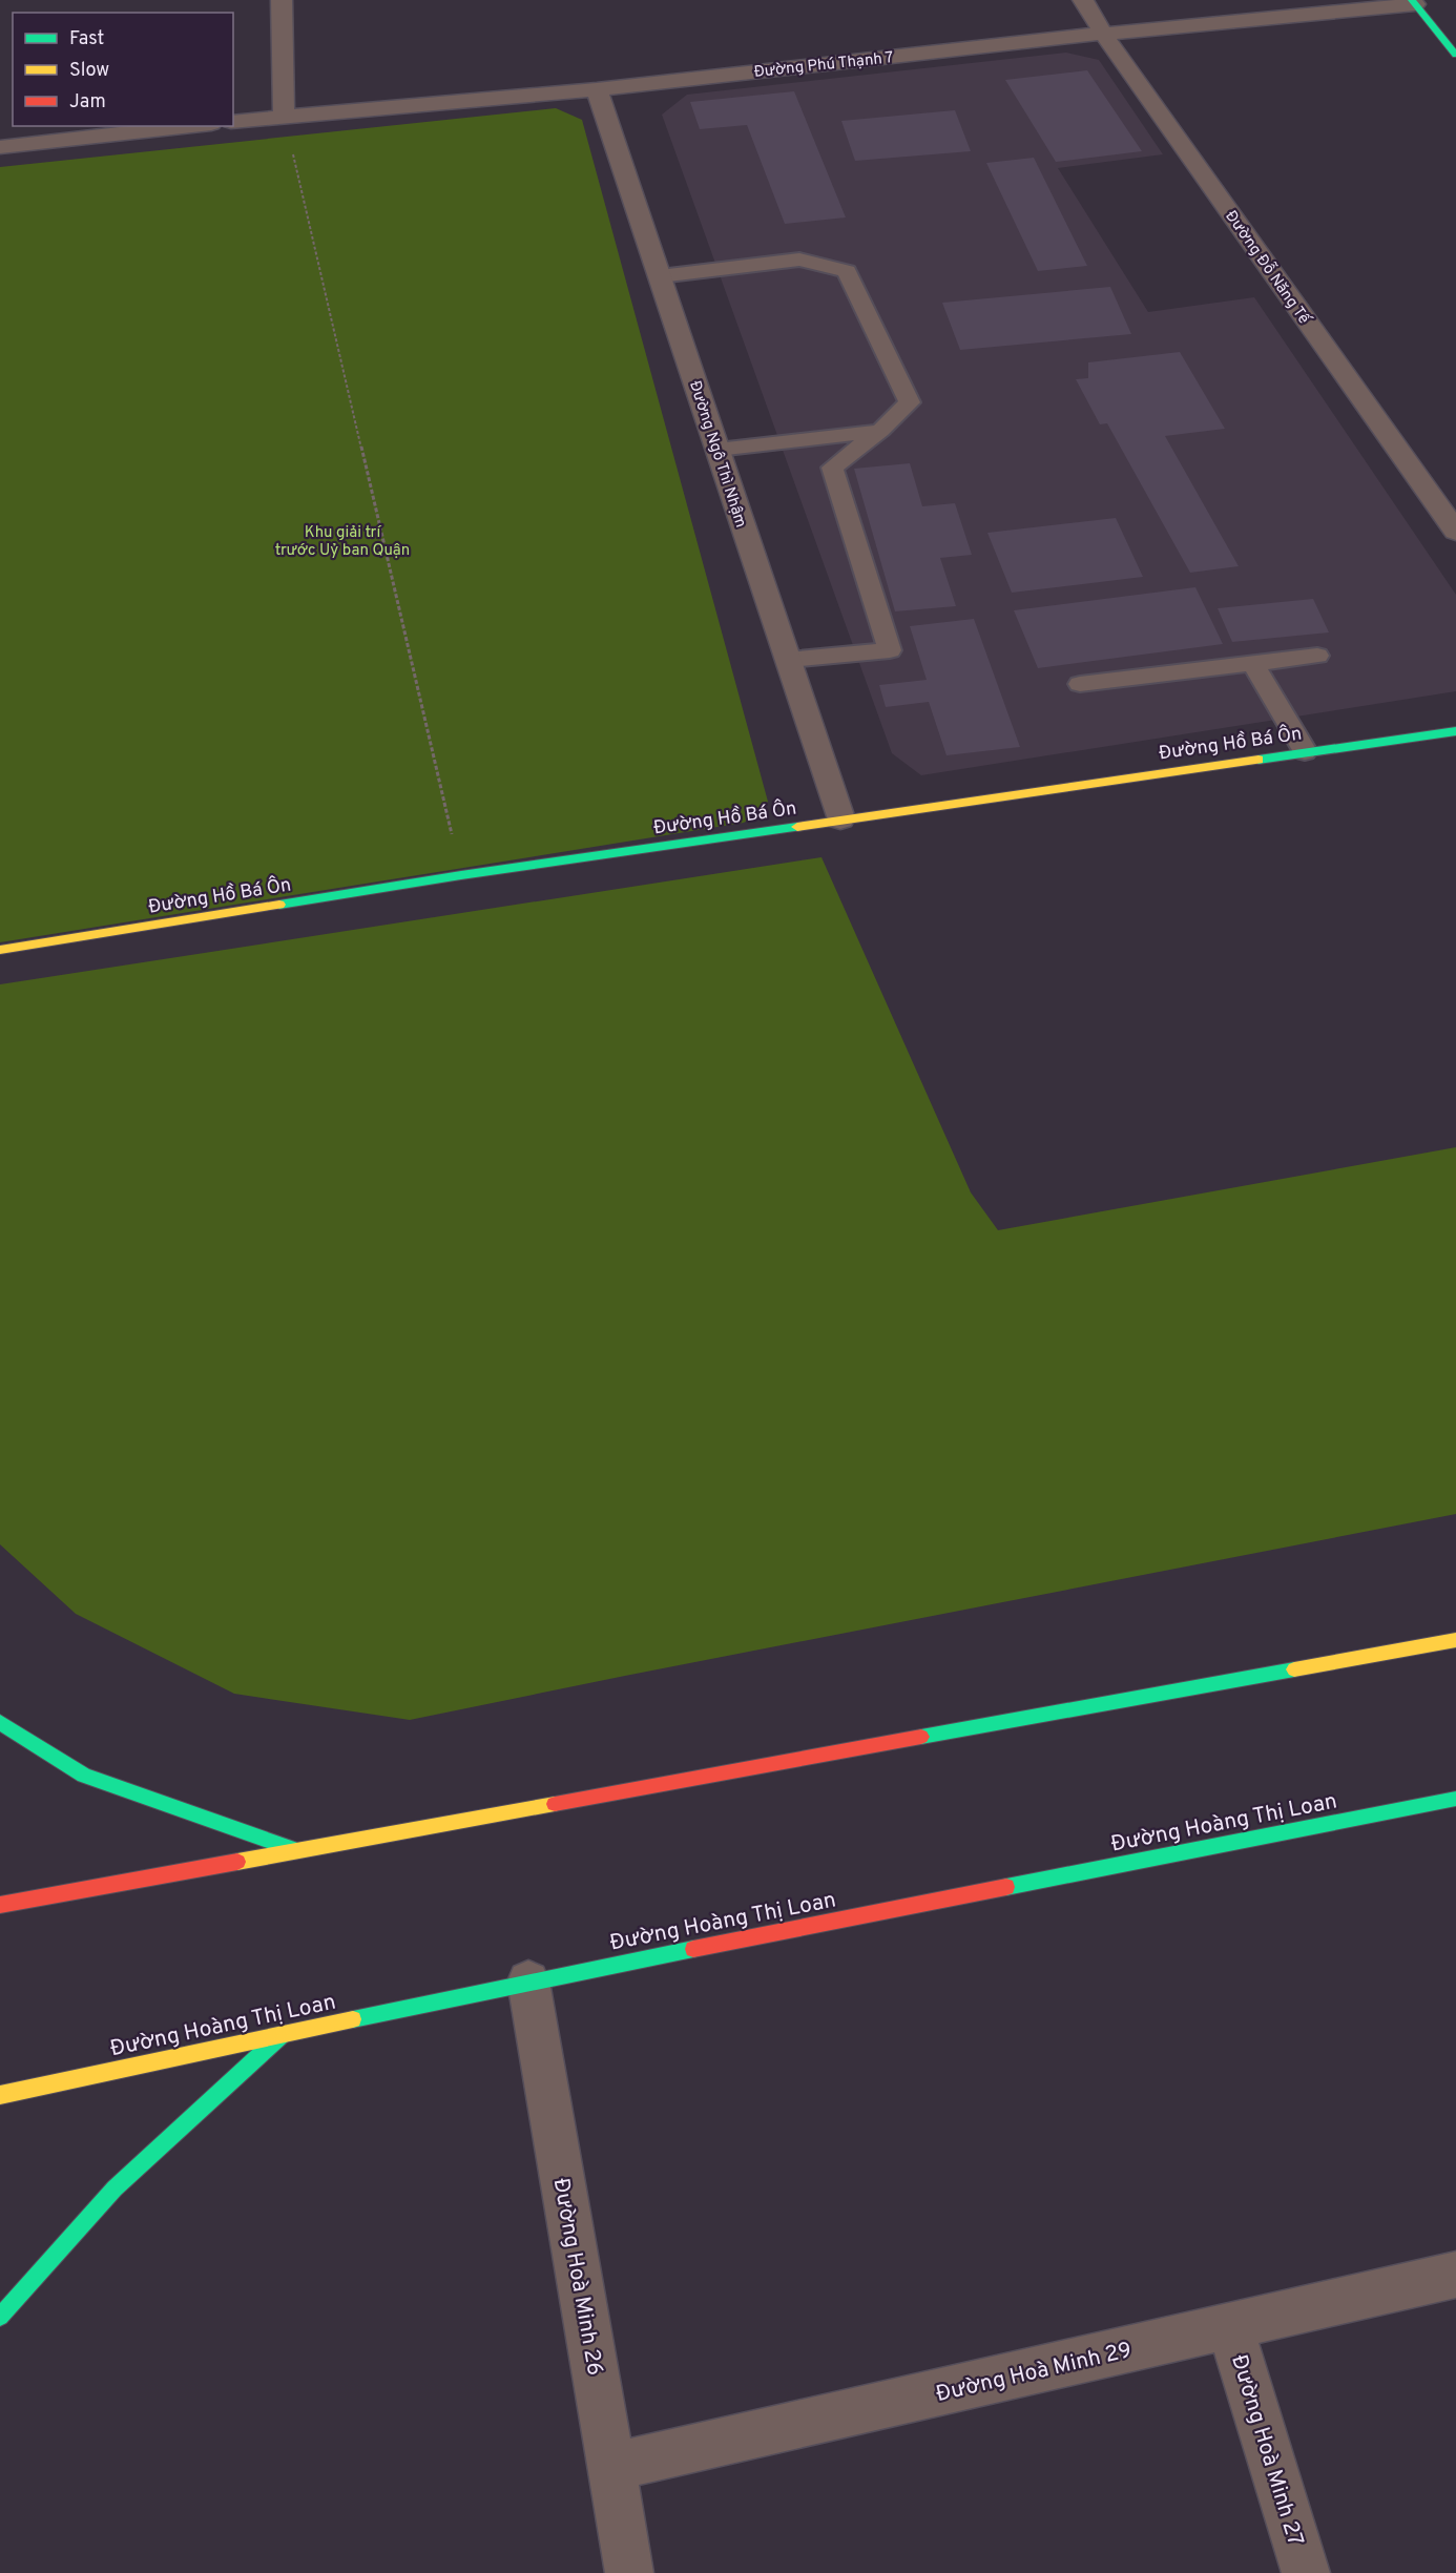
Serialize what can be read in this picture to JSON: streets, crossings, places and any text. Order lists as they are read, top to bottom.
{
  "streets": {
    "street": [
      "Đường Phú Thạnh 7",
      "Đường Đỗ Năng Tế",
      "Đường Ngô Thì Nhậm",
      "Đường Hồ Bá Ôn",
      "Đường Hoàng Thị Loan",
      "Đường Hoà Minh 26",
      "Đường Hoà Minh 29",
      "Đường Hoà Minh 27"
    ]
  },
  "crossings": [
    ["Đường Phú Thạnh 7", "Đường Đỗ Năng Tế"],
    ["Đường Phú Thạnh 7", "Đường Ngô Thì Nhậm"],
    ["Đường Ngô Thì Nhậm", "Đường Hồ Bá Ôn"],
    ["Đường Hoàng Thị Loan", "Đường Hoà Minh 26"],
    ["Đường Hoà Minh 26", "Đường Hoà Minh 29"],
    ["Đường Hoà Minh 29", "Đường Hoà Minh 27"]
  ],
  "parks": ["Khu giải trí trước Uỷ ban Quận"],
  "legend": ["Fast", "Slow", "Jam"]
}
